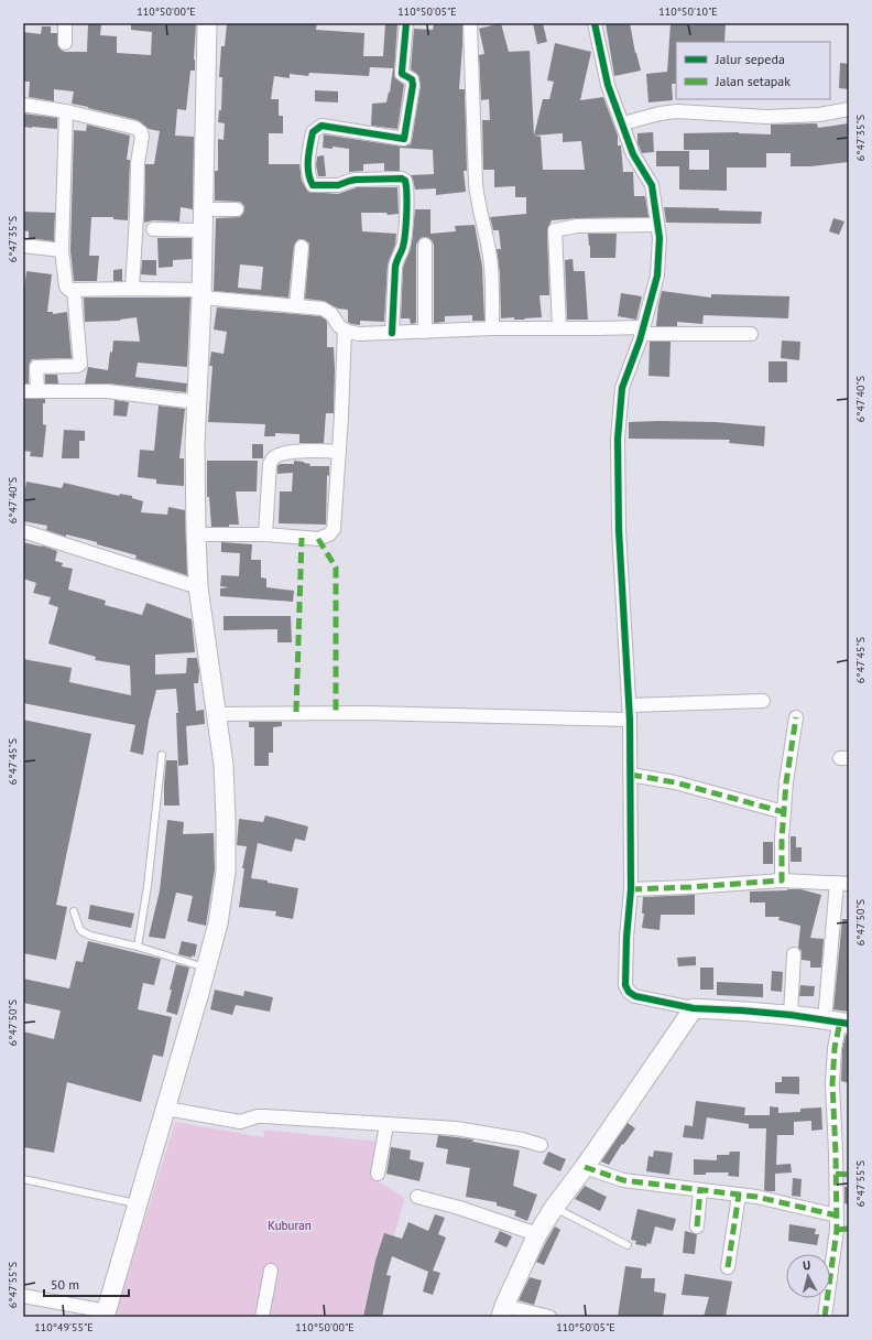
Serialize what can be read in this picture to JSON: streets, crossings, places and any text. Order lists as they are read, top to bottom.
{
  "parks": ["Kuburan"],
  "legend": ["Jalur sepeda", "Jalan setapak"],
  "scale_bar": "50 m",
  "north": "top",
  "coordinates": [
    "110°50'00\"E",
    "110°50'05\"E",
    "110°50'10\"E",
    "6°47'35\"S",
    "6°47'40\"S",
    "6°47'45\"S",
    "6°47'50\"S",
    "6°47'55\"S",
    "110°49'55\"E"
  ]
}
